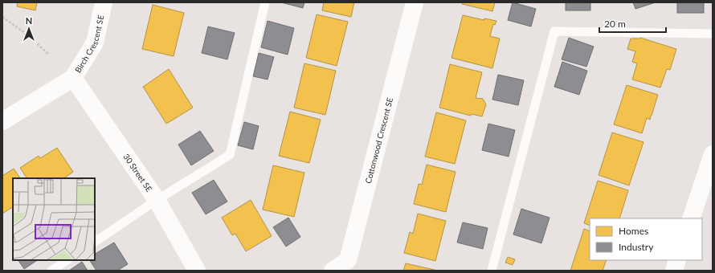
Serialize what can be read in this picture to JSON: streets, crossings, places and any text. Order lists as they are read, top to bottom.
{
  "streets": {
    "street": ["Birch Crescent SE", "Cottonwood Crescent SE", "30 Street SE"]
  },
  "crossings": [
    ["Birch Crescent SE", "30 Street SE"]
  ],
  "legend": ["Homes", "Industry"],
  "scale_bar": "20 m",
  "north": "top"
}
